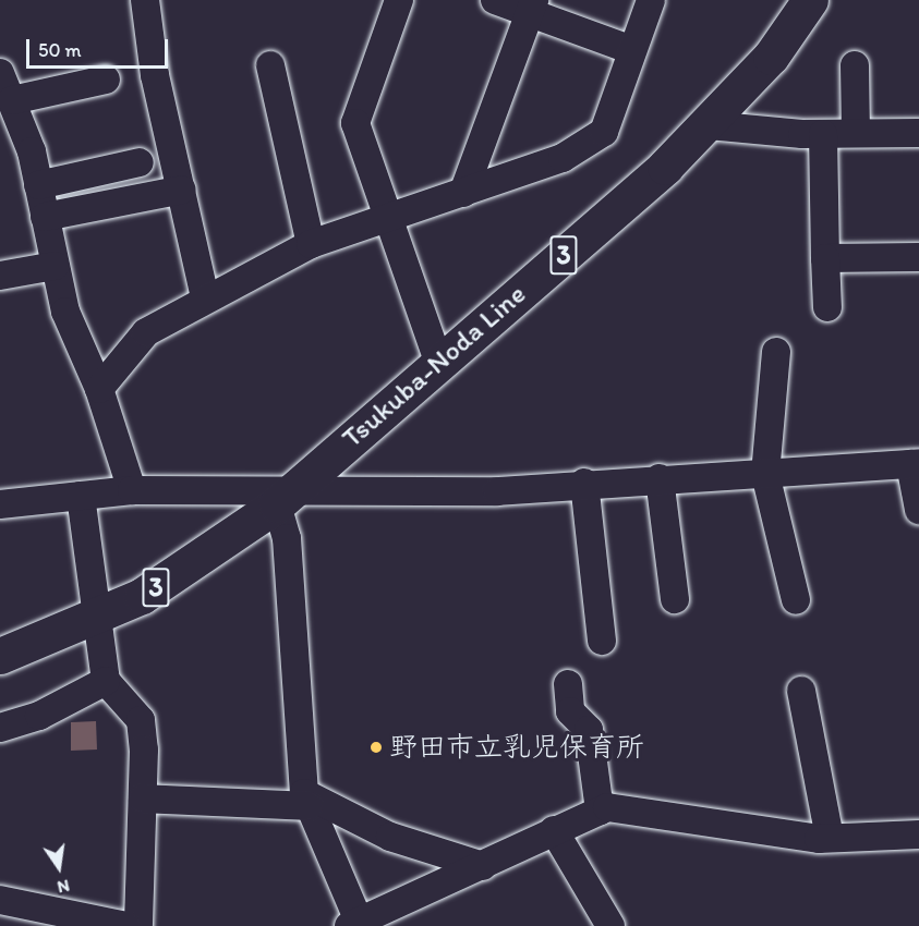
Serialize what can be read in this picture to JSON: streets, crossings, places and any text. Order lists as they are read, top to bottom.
{
  "streets": {
    "main road": ["3", "Tsukuba-Noda Line"]
  },
  "places": ["野田市立乳児保育所"],
  "scale_bar": "50 m",
  "north": "bottom"
}
